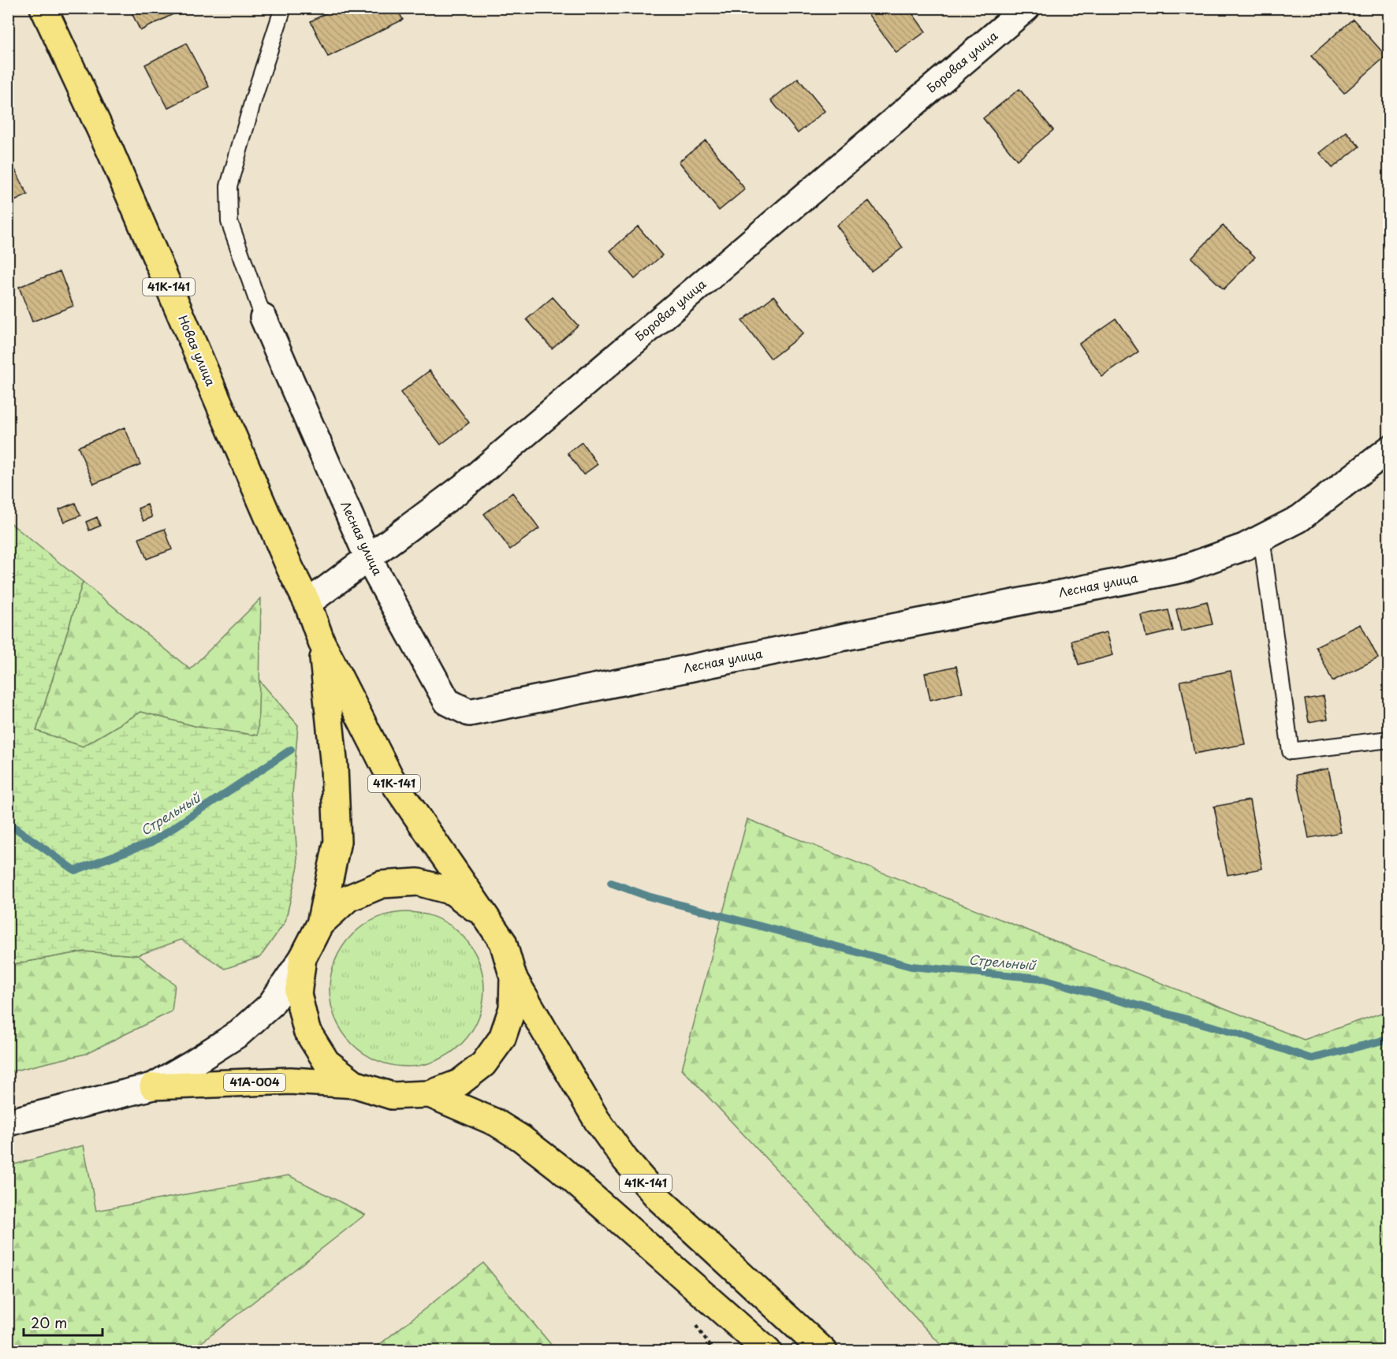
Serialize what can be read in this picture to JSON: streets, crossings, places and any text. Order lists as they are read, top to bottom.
{
  "streets": {
    "main road": ["41К-141", "Новая улица", "41А-004"],
    "street": ["Боровая улица", "Лесная улица"]
  },
  "crossings": [
    ["Боровая улица", "Новая улица"],
    ["Боровая улица", "Лесная улица"],
    ["41К-141", "Новая улица"],
    ["41К-141", "41А-004"]
  ],
  "water": ["Стрельный"],
  "scale_bar": "20 m"
}
